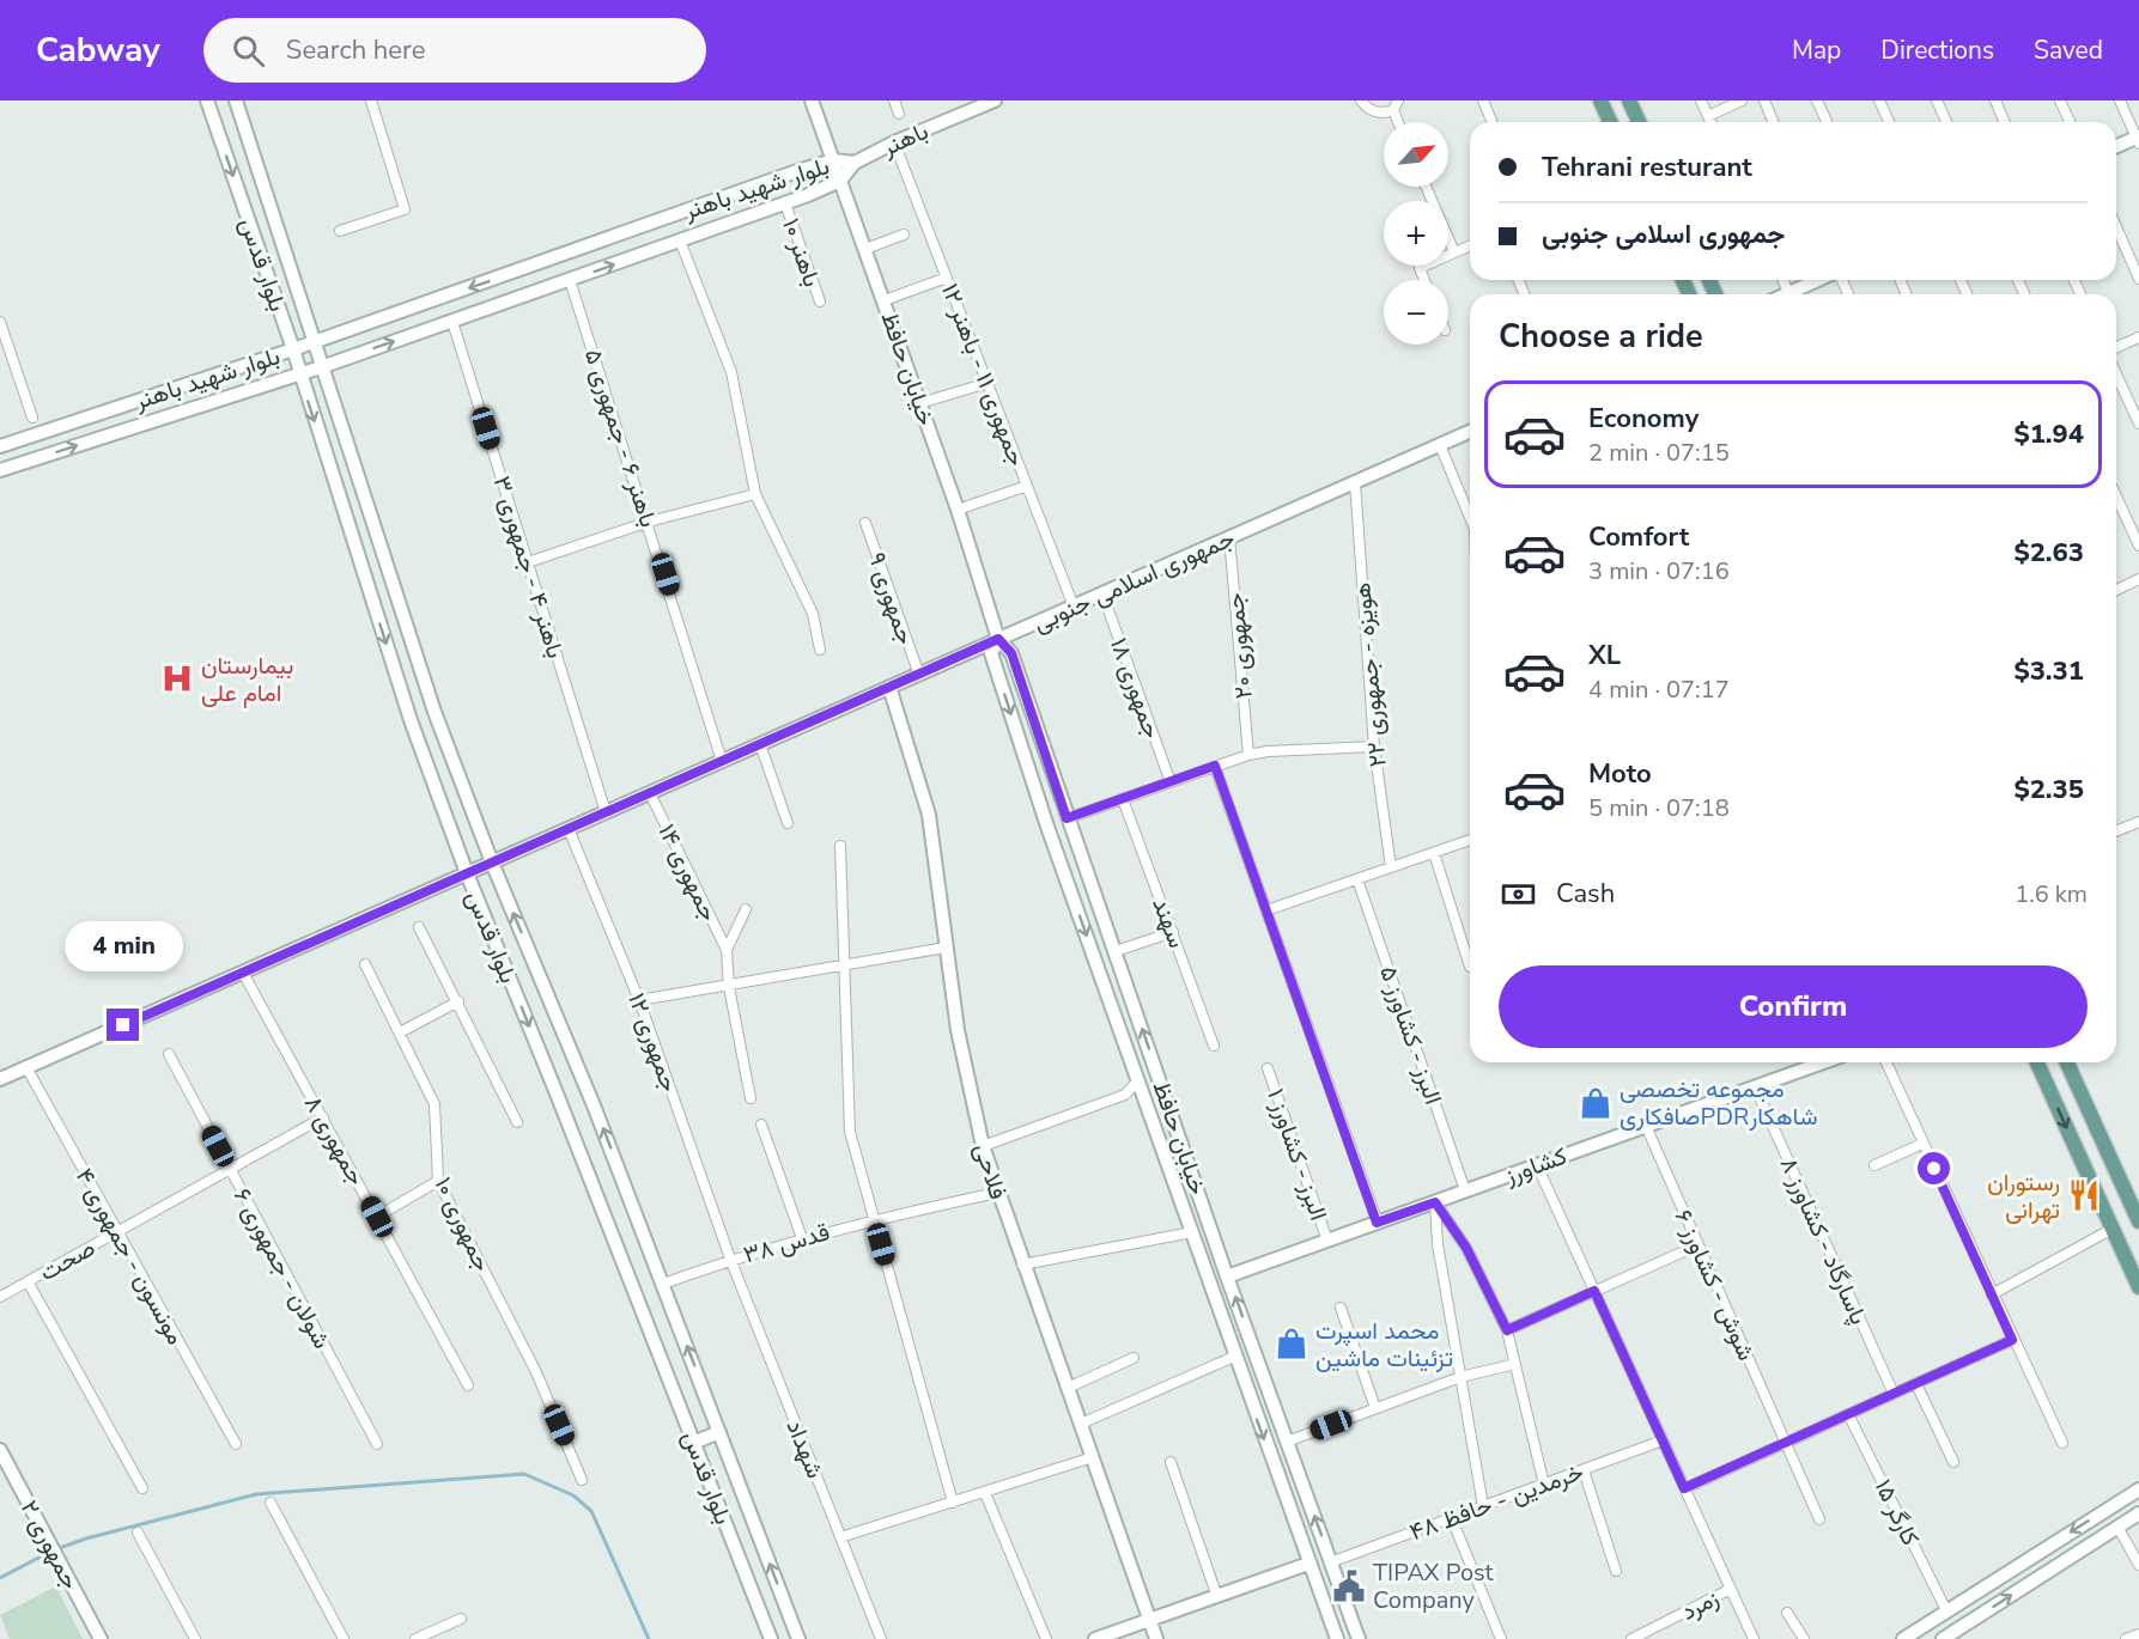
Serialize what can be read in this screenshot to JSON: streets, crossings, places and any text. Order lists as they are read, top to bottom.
{
  "streets": {
    "main road": [
      "باهنر",
      "بلوار شهید باهنر",
      "بلوار قدس",
      "خیابان حافظ",
      "جمهوری اسلامی جنوبی",
      "کشاورز",
      "فلاحی",
      "جمهوری ۲"
    ],
    "street": [
      "باهنر ۱۰",
      "جمهوری ۱۱ - باهنر ۱۲",
      "باهنر ۶ - جمهوری ۵",
      "باهنر ۴ - جمهوری ۳",
      "جمهوری ۹",
      "جمهوری ۲۰",
      "هویزه - جمهوری ۲۲",
      "جمهوری ۱۸",
      "جمهوری ۱۴",
      "سهند",
      "البرز - کشاورز ۵",
      "جمهوری ۱۲",
      "جمهوری ۸",
      "البرز - کشاورز ۱",
      "جمهوری ۱۰",
      "پاسارگاد - کشاورز ۸",
      "قدس ۳۸",
      "مونسون - جمهوری ۴",
      "صحت",
      "شولان - جمهوری ۶",
      "شوش - کشاورز ۶",
      "شهداد",
      "خرمدین - حافظ ۴۸",
      "کارگر ۱۵",
      "زمرد"
    ]
  },
  "crossings": [
    ["باهنر", "بلوار شهید باهنر"],
    ["باهنر", "جمهوری ۱۱ - باهنر ۱۲"],
    ["بلوار شهید باهنر", "باهنر ۱۰"],
    ["بلوار شهید باهنر", "بلوار قدس"],
    ["بلوار شهید باهنر", "خیابان حافظ"],
    ["بلوار شهید باهنر", "باهنر ۶ - جمهوری ۵"],
    ["بلوار شهید باهنر", "باهنر ۴ - جمهوری ۳"],
    ["بلوار قدس", "جمهوری اسلامی جنوبی"],
    ["بلوار قدس", "قدس ۳۸"],
    ["خیابان حافظ", "جمهوری اسلامی جنوبی"],
    ["خیابان حافظ", "کشاورز"],
    ["خیابان حافظ", "خرمدین - حافظ ۴۸"],
    ["جمهوری ۱۱ - باهنر ۱۲", "جمهوری اسلامی جنوبی"],
    ["باهنر ۶ - جمهوری ۵", "جمهوری اسلامی جنوبی"],
    ["باهنر ۴ - جمهوری ۳", "جمهوری اسلامی جنوبی"],
    ["جمهوری اسلامی جنوبی", "جمهوری ۹"],
    ["جمهوری اسلامی جنوبی", "جمهوری ۲۰"],
    ["جمهوری اسلامی جنوبی", "هویزه - جمهوری ۲۲"],
    ["جمهوری اسلامی جنوبی", "جمهوری ۱۸"],
    ["جمهوری اسلامی جنوبی", "جمهوری ۱۴"],
    ["جمهوری اسلامی جنوبی", "جمهوری ۱۲"],
    ["جمهوری اسلامی جنوبی", "جمهوری ۸"],
    ["جمهوری اسلامی جنوبی", "فلاحی"],
    ["جمهوری اسلامی جنوبی", "مونسون - جمهوری ۴"],
    ["البرز - کشاورز ۵", "کشاورز"],
    ["جمهوری ۱۲", "قدس ۳۸"],
    ["جمهوری ۱۲", "شهداد"],
    ["جمهوری ۸", "صحت"],
    ["البرز - کشاورز ۱", "کشاورز"],
    ["کشاورز", "پاسارگاد - کشاورز ۸"],
    ["کشاورز", "شوش - کشاورز ۶"],
    ["فلاحی", "قدس ۳۸"],
    ["قدس ۳۸", "شهداد"],
    ["مونسون - جمهوری ۴", "صحت"],
    ["صحت", "شولان - جمهوری ۶"]
  ],
  "places": {
    "hospital": ["بیمارستان امام علی"],
    "shop": ["مجموعه تخصصی صافکاریPDRشاهکار", "محمد اسپرت تزئینات ماشین"],
    "restaurant": ["رستوران تهرانی"],
    "public building": ["TIPAX Post Company"]
  },
  "north": "top right",
  "page": {
    "header": "Cabway",
    "search": "Search here",
    "nav": ["Map", "Directions", "Saved"],
    "map_buttons": ["+", "−"],
    "banner": ["Tehrani resturant", "جمهوری اسلامی جنوبی"],
    "heading": "Choose a ride",
    "list": [
      {
        "name": "Economy",
        "note": "2 min · 07:15",
        "value": "$1.94"
      },
      {
        "name": "Comfort",
        "note": "3 min · 07:16",
        "value": "$2.63"
      },
      {
        "name": "XL",
        "note": "4 min · 07:17",
        "value": "$3.31"
      },
      {
        "name": "Moto",
        "note": "5 min · 07:18",
        "value": "$2.35"
      }
    ],
    "pay": ["Cash", "1.6 km"],
    "bubble": "4 min",
    "buttons": "Confirm"
  }
}
